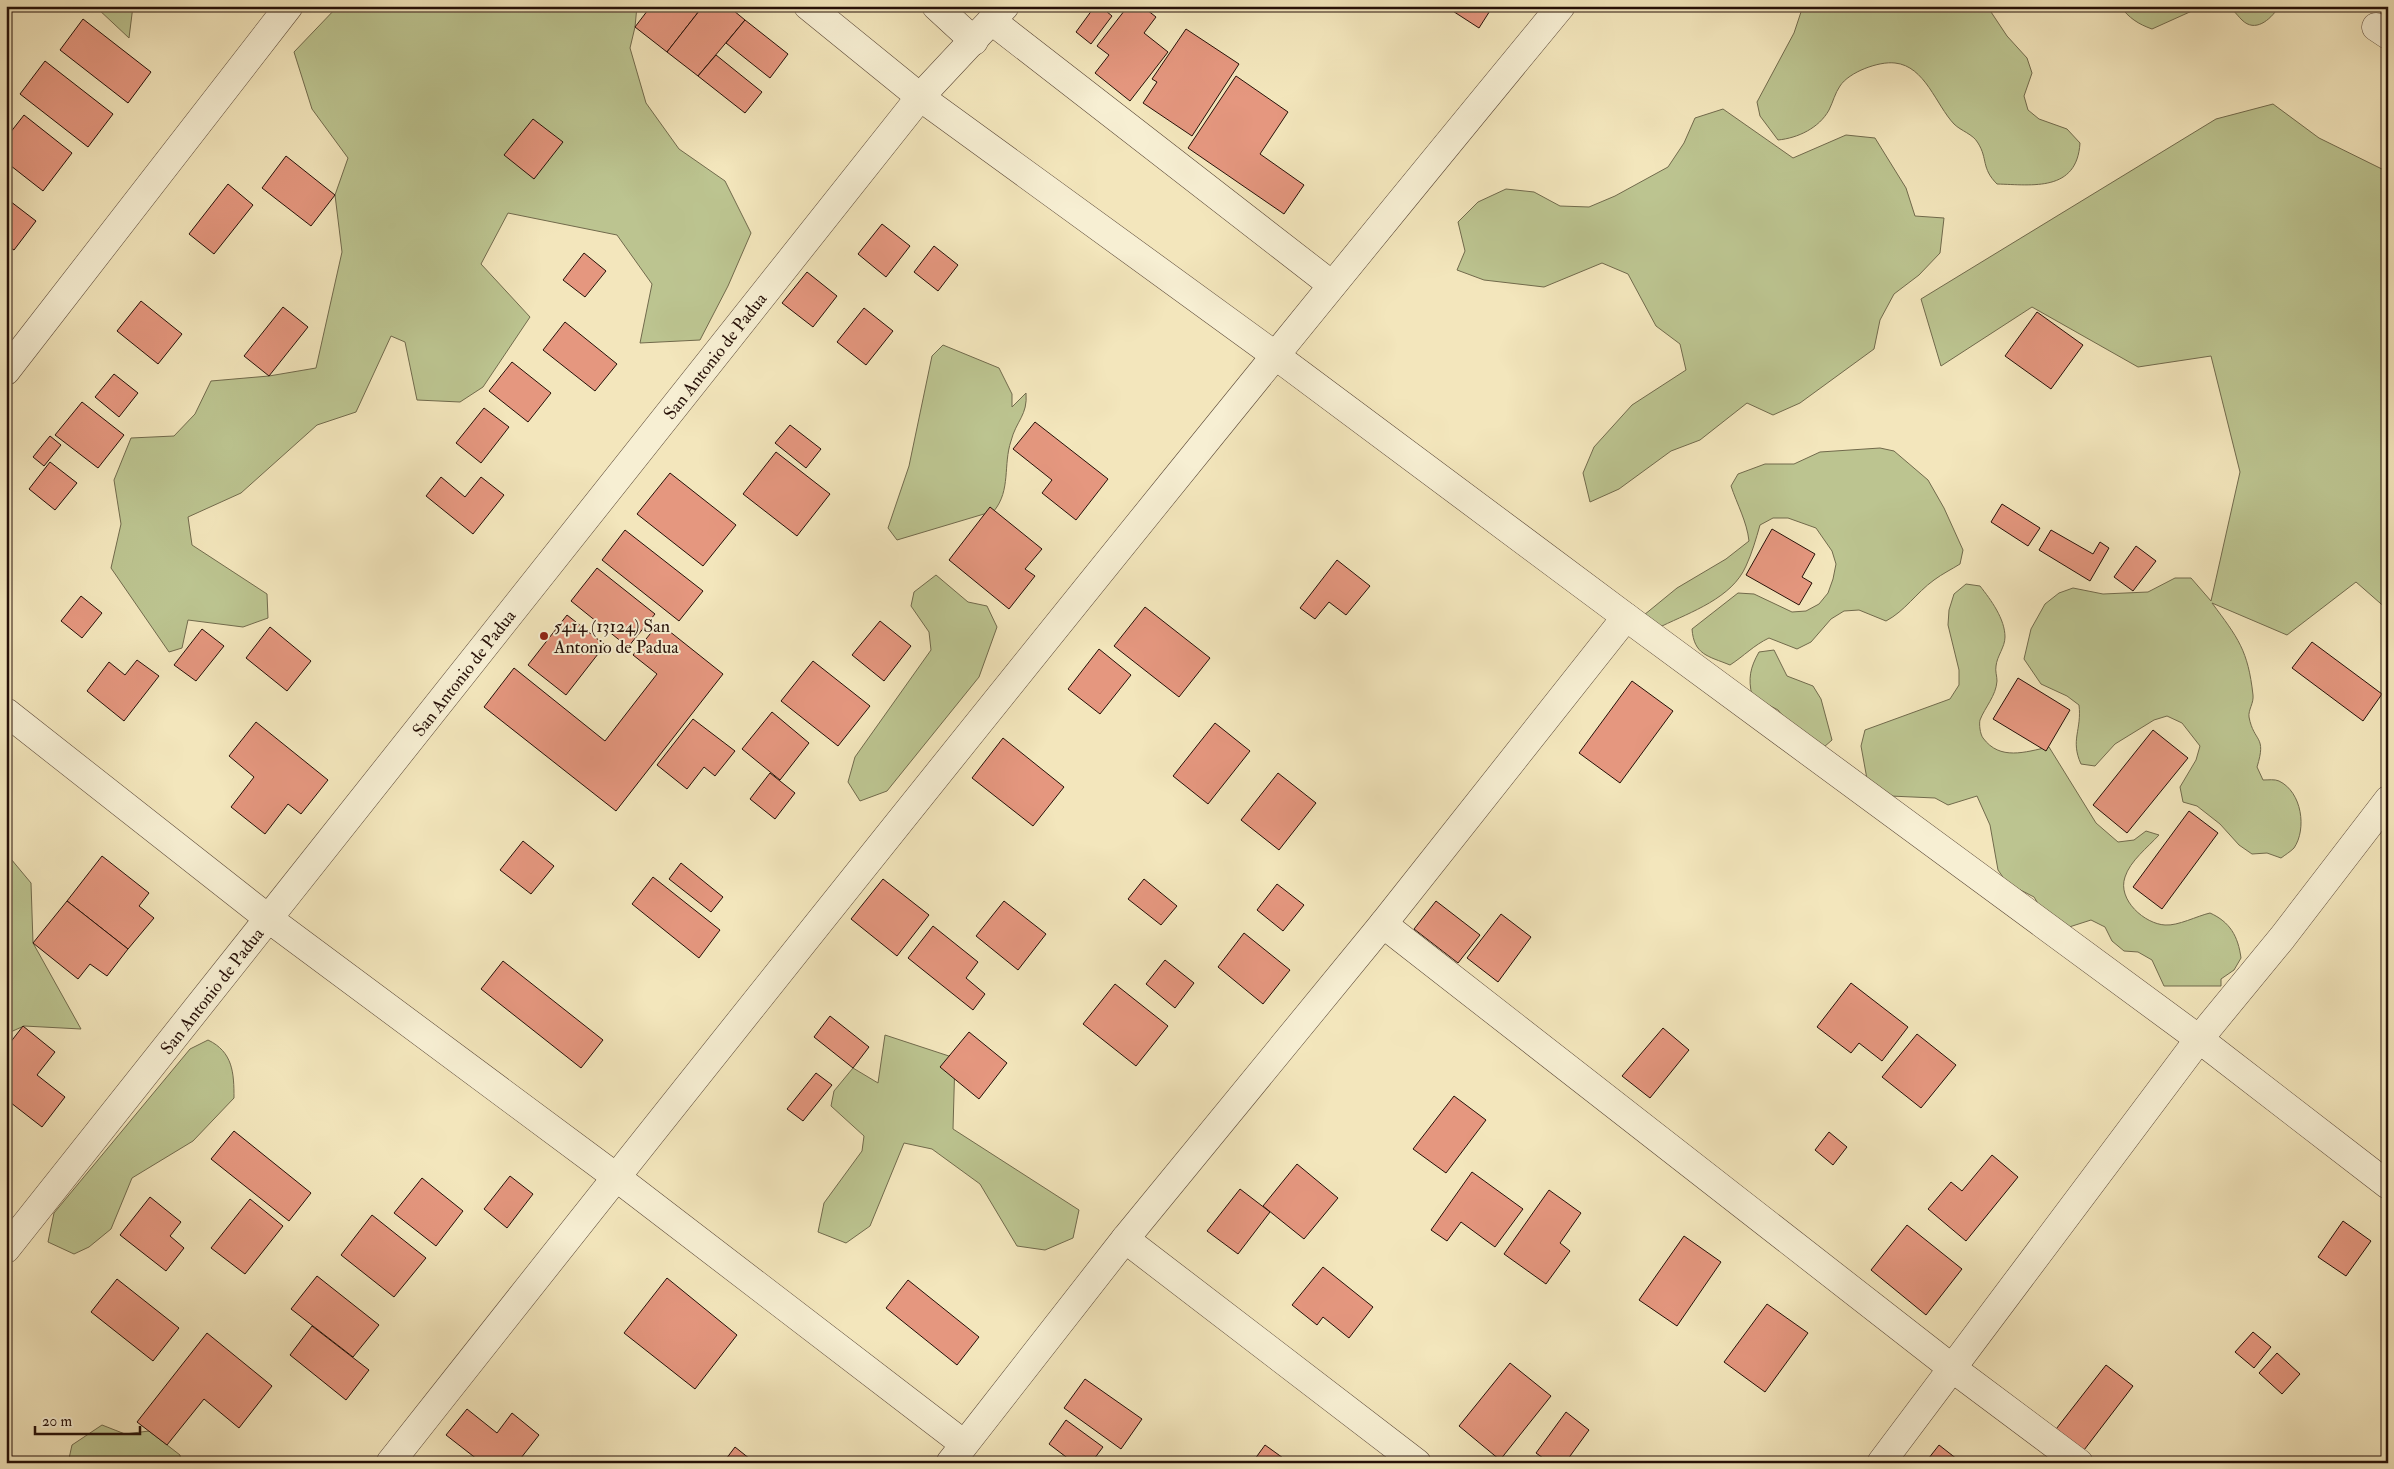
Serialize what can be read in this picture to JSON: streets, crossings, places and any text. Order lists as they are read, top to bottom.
{
  "streets": {
    "street": ["San Antonio de Padua"]
  },
  "places": ["5414 (13124) San Antonio de Padua"],
  "scale_bar": "20 m"
}
